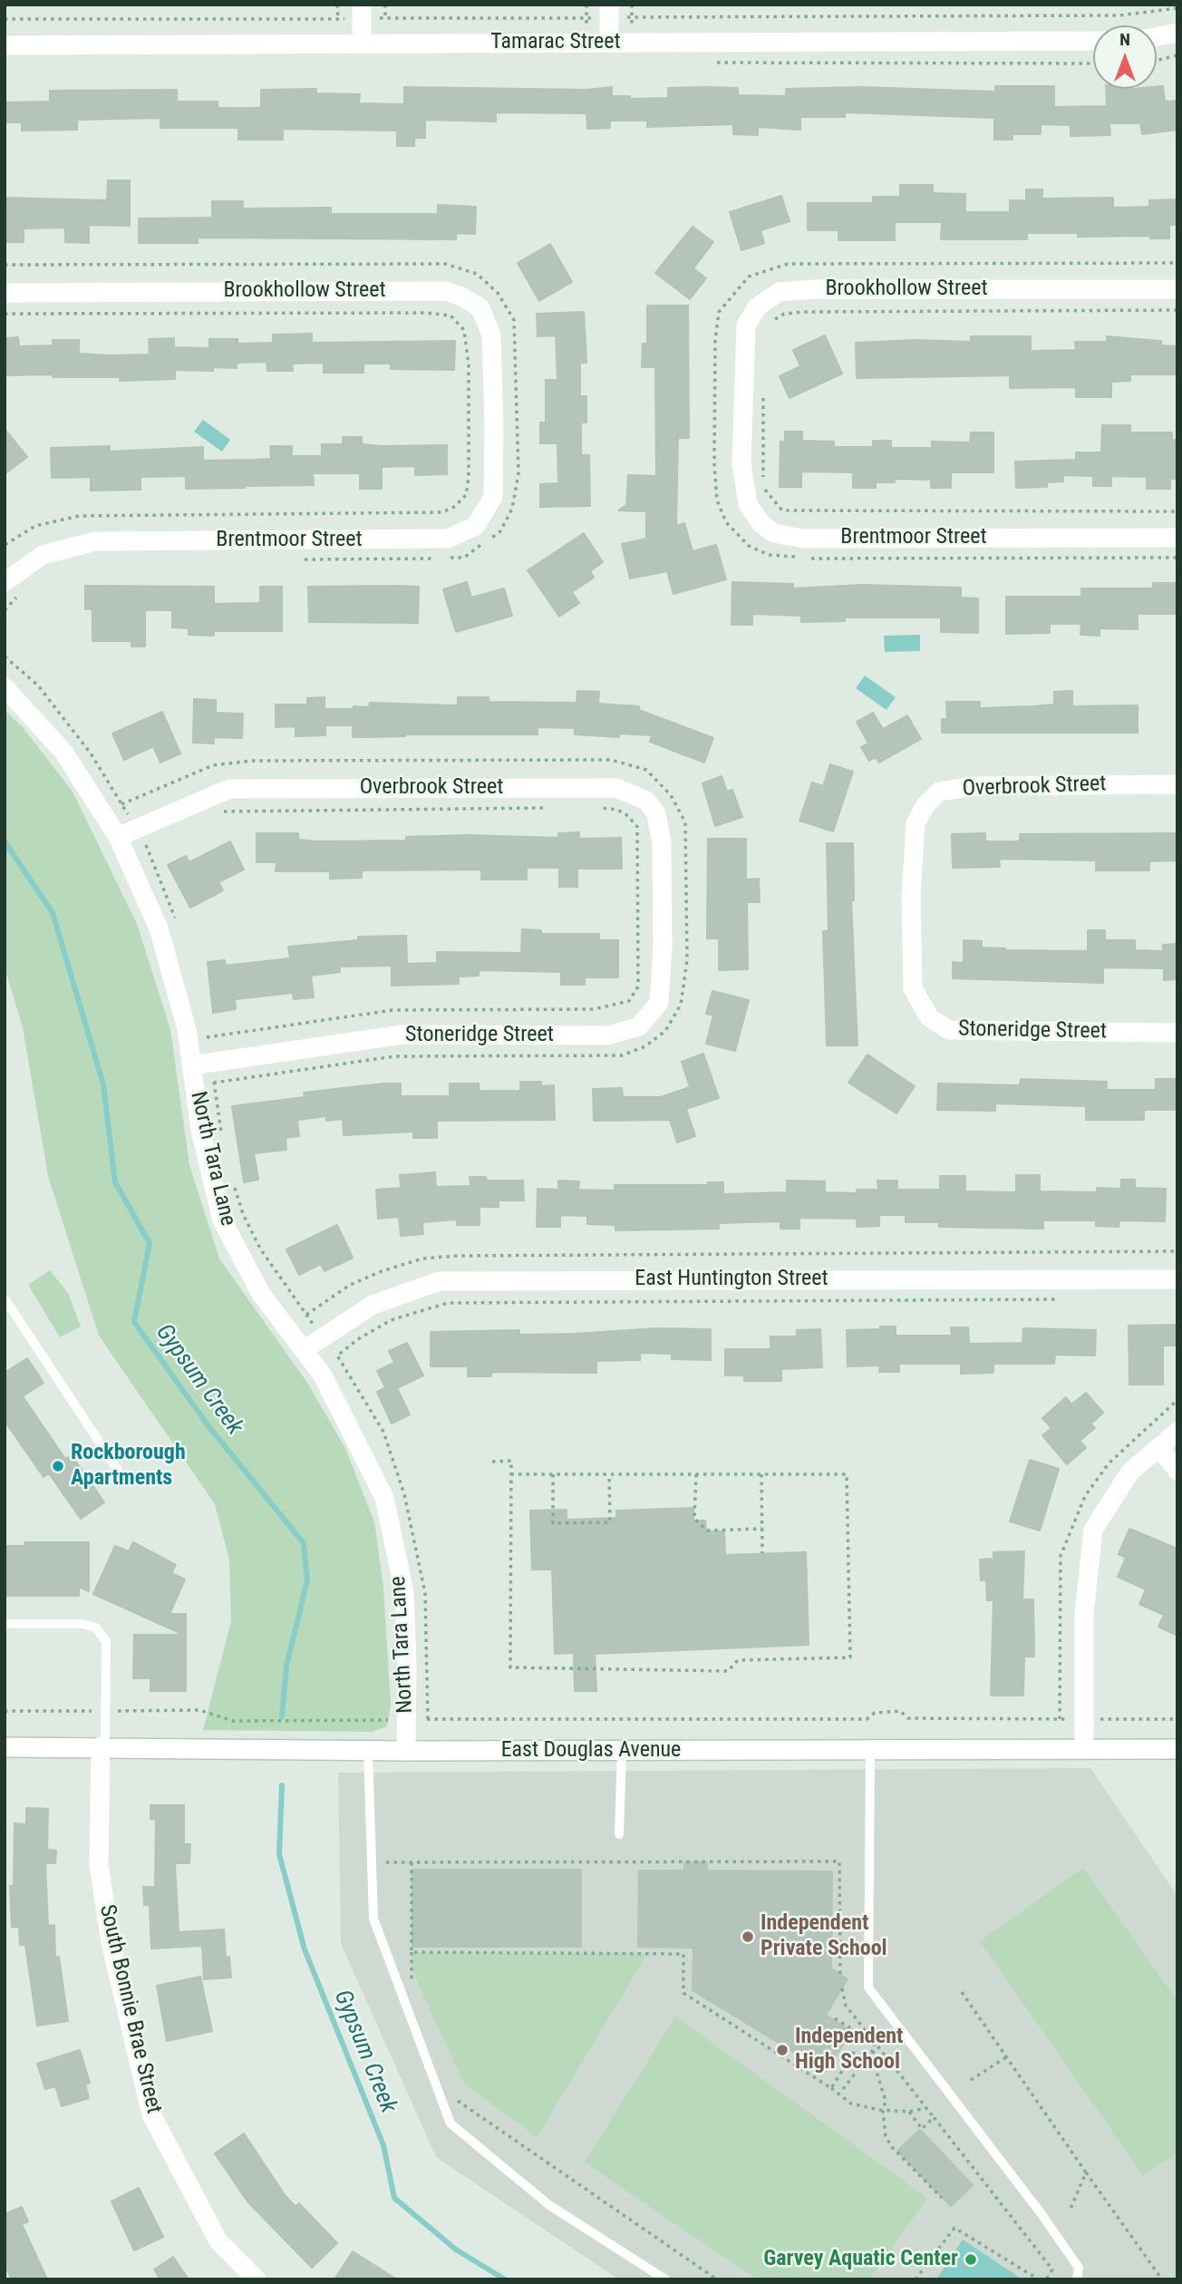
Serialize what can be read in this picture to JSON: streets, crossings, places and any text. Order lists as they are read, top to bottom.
{
  "streets": {
    "street": [
      "Tamarac Street",
      "Brookhollow Street",
      "Brentmoor Street",
      "Overbrook Street",
      "Stoneridge Street",
      "North Tara Lane",
      "East Huntington Street",
      "East Douglas Avenue",
      "South Bonnie Brae Street"
    ]
  },
  "crossings": [
    ["Brookhollow Street", "Brentmoor Street"],
    ["Overbrook Street", "Stoneridge Street"],
    ["Overbrook Street", "North Tara Lane"],
    ["Stoneridge Street", "North Tara Lane"],
    ["North Tara Lane", "East Huntington Street"],
    ["North Tara Lane", "East Douglas Avenue"],
    ["East Douglas Avenue", "South Bonnie Brae Street"]
  ],
  "water": ["Gypsum Creek"],
  "places": [
    "Rockborough Apartments",
    "Independent Private School",
    "Independent High School",
    "Garvey Aquatic Center"
  ],
  "north": "top"
}
